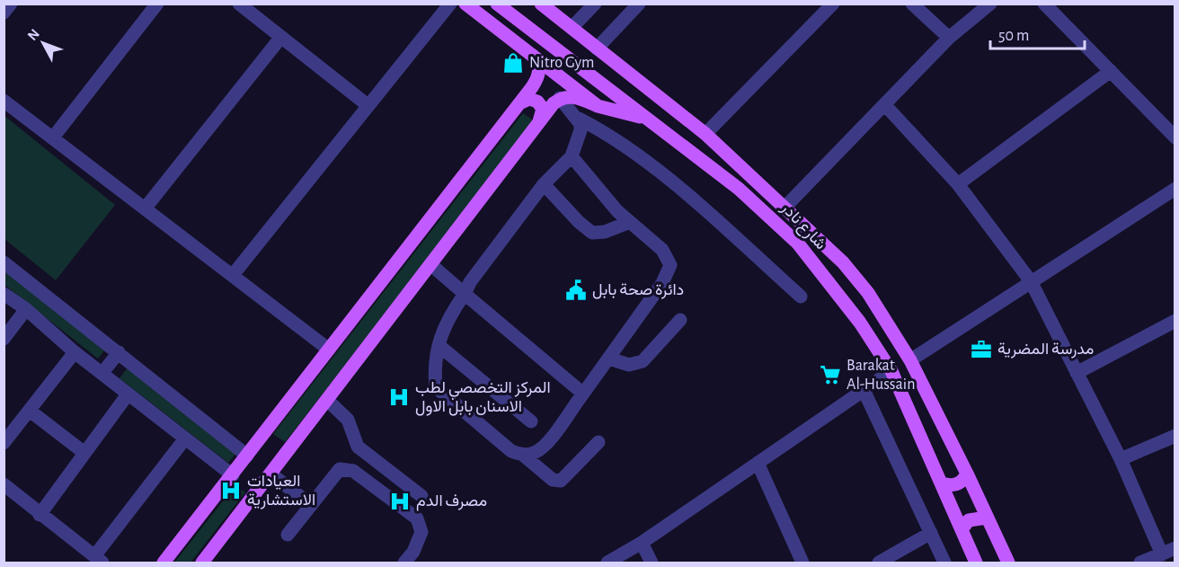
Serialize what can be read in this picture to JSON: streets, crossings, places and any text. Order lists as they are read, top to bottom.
{
  "streets": {
    "main road": ["شارع نادر"]
  },
  "places": {
    "shop": ["Nitro Gym"],
    "public building": ["دائرة صحة بابل"],
    "office": ["مدرسة المضرية"],
    "supermarket": ["Barakat Al-Hussain"],
    "hospital": ["المركز التخصصي لطب الاسنان بابل الاول", "العيادات الاستشارية", "مصرف الدم"]
  },
  "scale_bar": "50 m",
  "north": "top left"
}
